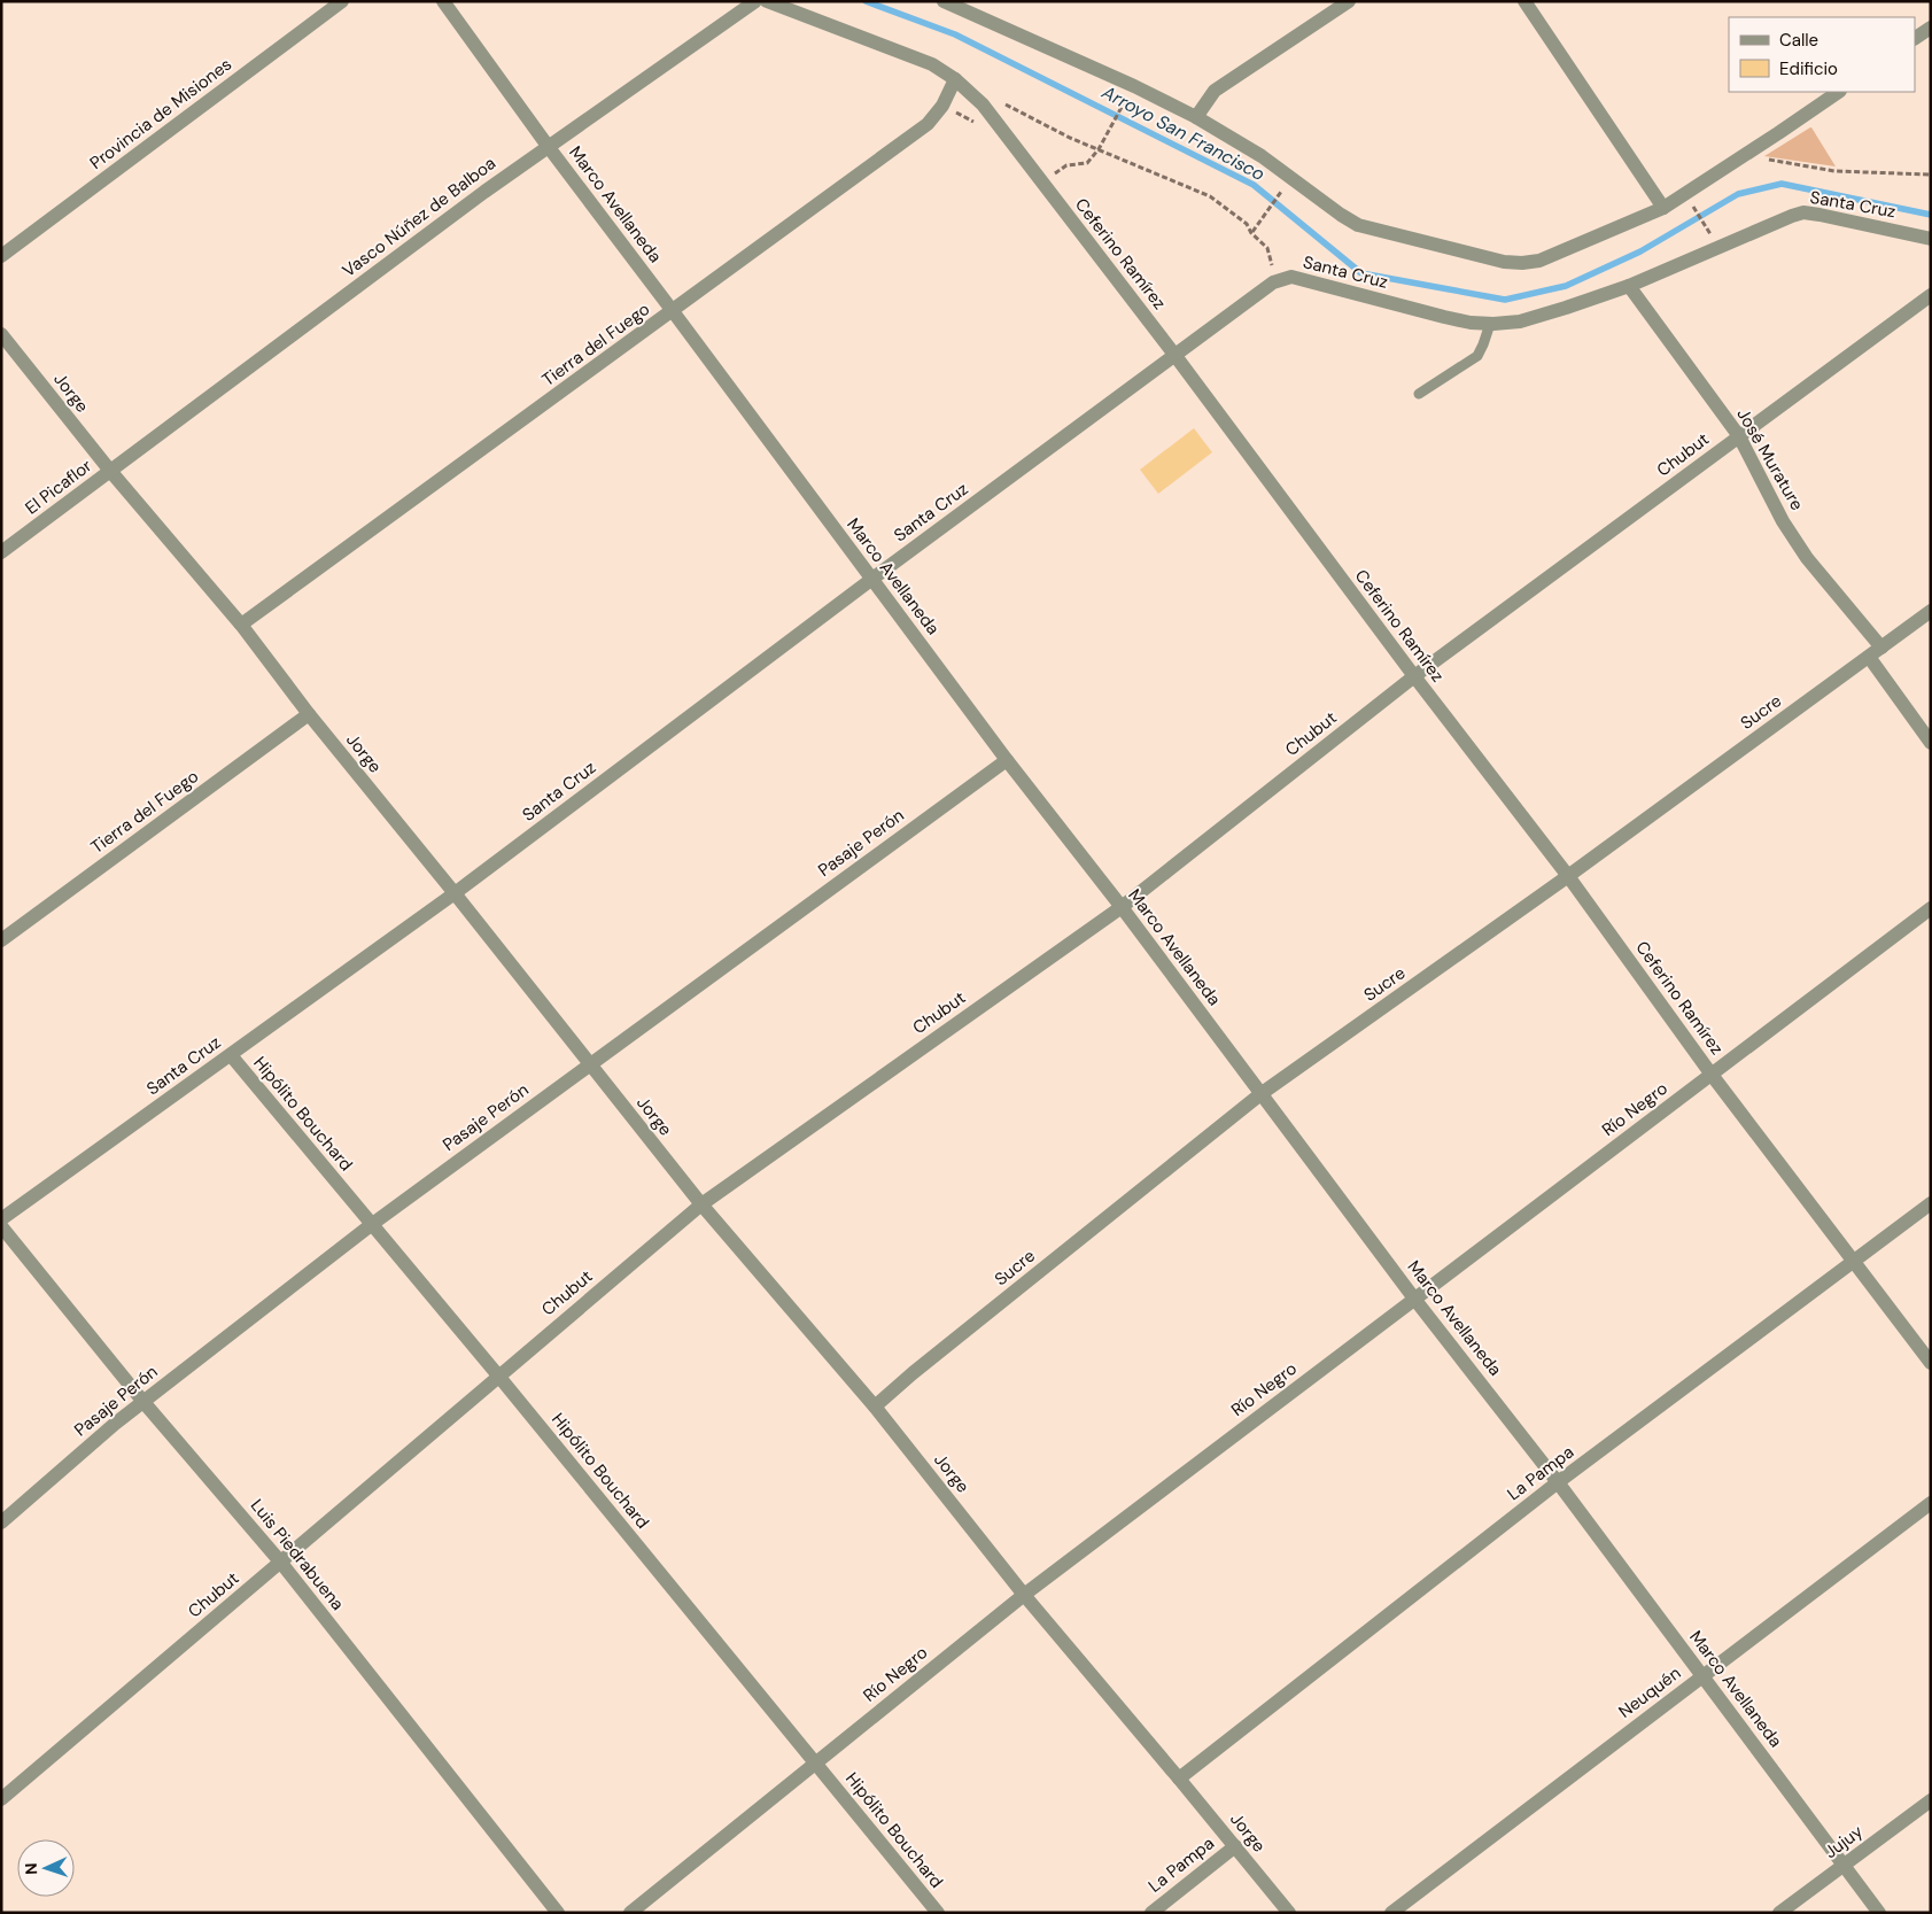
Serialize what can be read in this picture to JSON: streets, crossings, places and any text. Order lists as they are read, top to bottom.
{
  "streets": {
    "street": [
      "Provincia de Misiones",
      "Marco Avellaneda",
      "Santa Cruz",
      "Vasco Núñez de Balboa",
      "Ceferino Ramírez",
      "Tierra del Fuego",
      "Jorge",
      "Chubut",
      "José Murature",
      "El Picaflor",
      "Sucre",
      "Pasaje Perón",
      "Río Negro",
      "Hipólito Bouchard",
      "La Pampa",
      "Luis Piedrabuena",
      "Neuquén",
      "Jujuy"
    ]
  },
  "crossings": [
    ["Marco Avellaneda", "Santa Cruz"],
    ["Marco Avellaneda", "Vasco Núñez de Balboa"],
    ["Marco Avellaneda", "Tierra del Fuego"],
    ["Marco Avellaneda", "Chubut"],
    ["Marco Avellaneda", "Sucre"],
    ["Marco Avellaneda", "Pasaje Perón"],
    ["Marco Avellaneda", "Río Negro"],
    ["Marco Avellaneda", "La Pampa"],
    ["Marco Avellaneda", "Neuquén"],
    ["Marco Avellaneda", "Jujuy"],
    ["Santa Cruz", "Ceferino Ramírez"],
    ["Santa Cruz", "Jorge"],
    ["Santa Cruz", "José Murature"],
    ["Santa Cruz", "Hipólito Bouchard"],
    ["Vasco Núñez de Balboa", "Jorge"],
    ["Vasco Núñez de Balboa", "El Picaflor"],
    ["Ceferino Ramírez", "Tierra del Fuego"],
    ["Ceferino Ramírez", "Chubut"],
    ["Ceferino Ramírez", "Sucre"],
    ["Ceferino Ramírez", "Río Negro"],
    ["Ceferino Ramírez", "La Pampa"],
    ["Tierra del Fuego", "Jorge"],
    ["Jorge", "Chubut"],
    ["Jorge", "El Picaflor"],
    ["Jorge", "Sucre"],
    ["Jorge", "Pasaje Perón"],
    ["Jorge", "Río Negro"],
    ["Jorge", "La Pampa"],
    ["Chubut", "José Murature"],
    ["Chubut", "Hipólito Bouchard"],
    ["Chubut", "Luis Piedrabuena"],
    ["José Murature", "Sucre"],
    ["Pasaje Perón", "Hipólito Bouchard"],
    ["Pasaje Perón", "Luis Piedrabuena"],
    ["Río Negro", "Hipólito Bouchard"]
  ],
  "water": ["Arroyo San Francisco"],
  "legend": ["Calle", "Edificio"],
  "north": "left"
}
